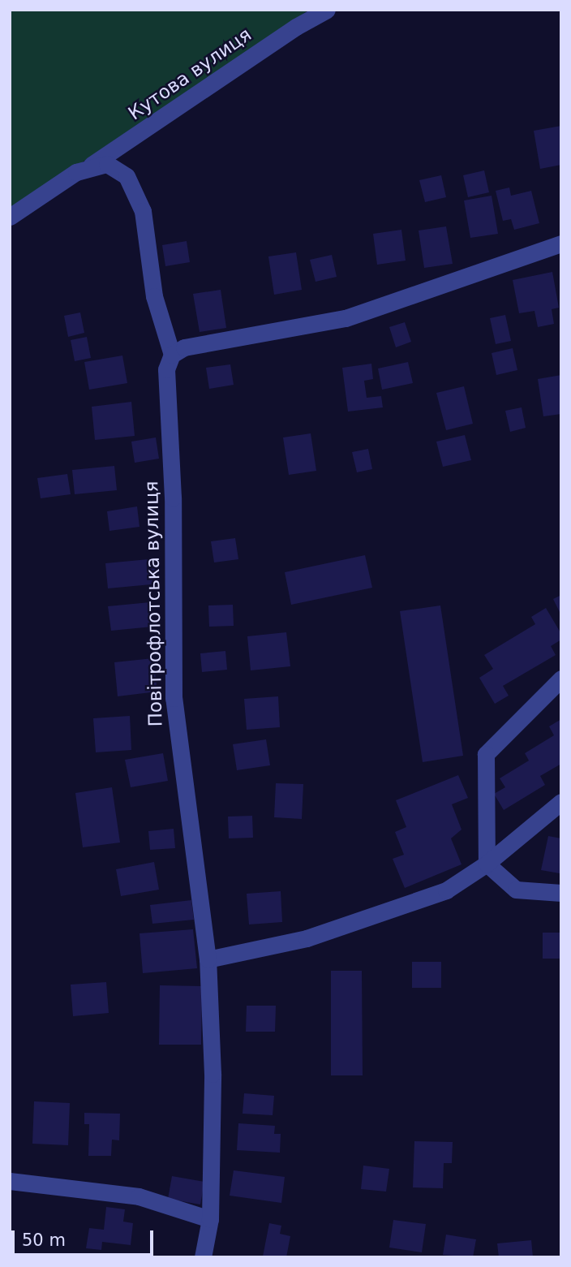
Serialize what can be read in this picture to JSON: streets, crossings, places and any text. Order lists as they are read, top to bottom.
{
  "streets": {
    "street": ["Кутова вулиця", "Повітрофлотська вулиця"]
  },
  "crossings": [
    ["Кутова вулиця", "Повітрофлотська вулиця"]
  ],
  "scale_bar": "50 m"
}
